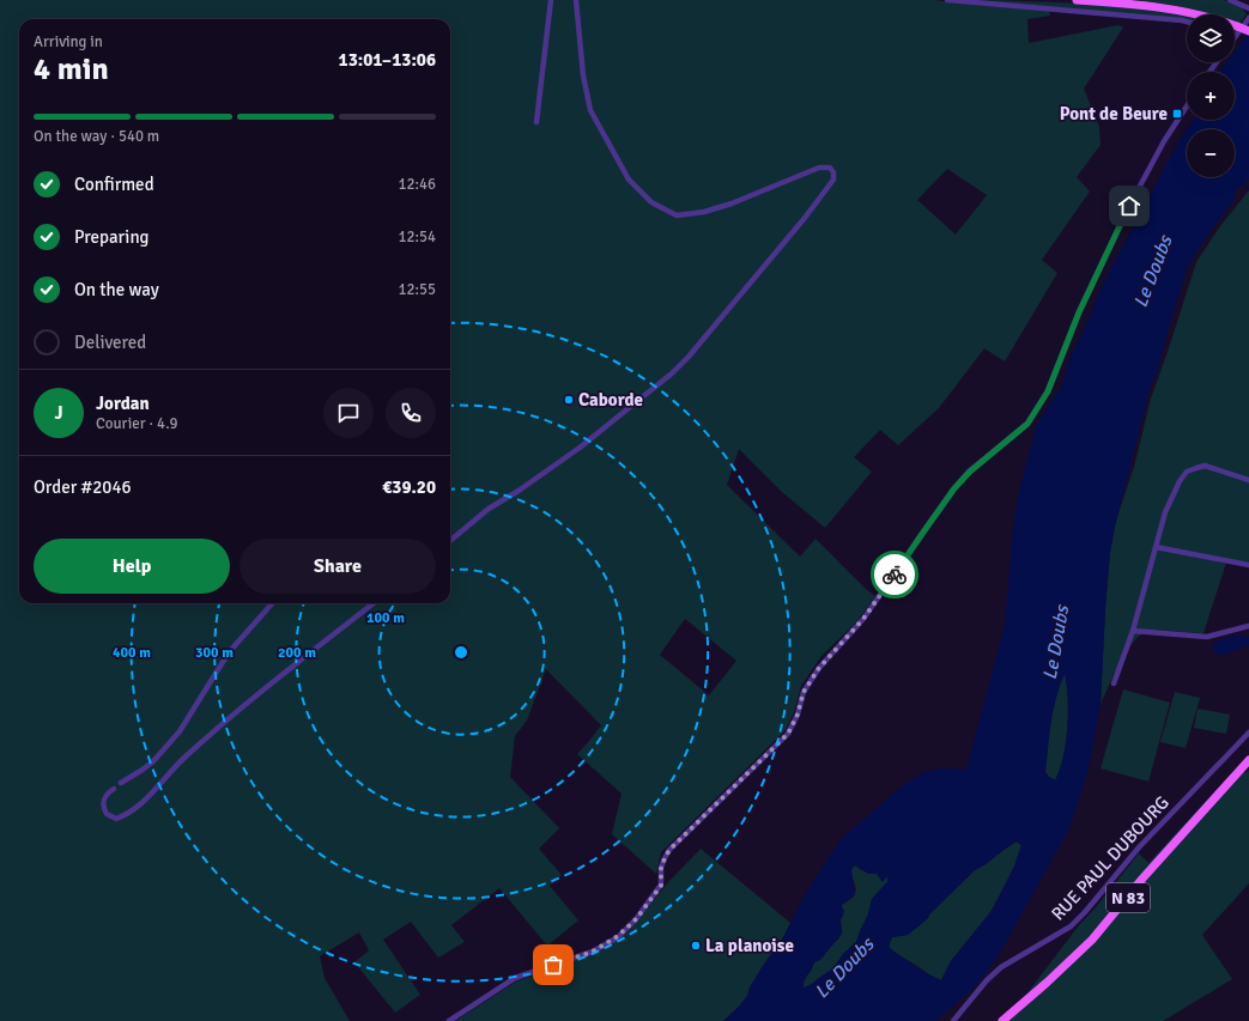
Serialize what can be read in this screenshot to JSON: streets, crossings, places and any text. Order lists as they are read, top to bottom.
{
  "streets": {
    "main road": ["N 83"],
    "street": ["RUE PAUL DUBOURG"]
  },
  "water": ["Le Doubs"],
  "places": {
    "transit": ["Pont de Beure"],
    "other": ["Caborde", "La planoise"]
  },
  "page": {
    "map_buttons": ["+", "−"],
    "heading": ["4 min", "Arriving in", "13:01–13:06"],
    "panel": [
      "Jordan",
      "Courier · 4.9",
      "Order #2046",
      "€39.20"
    ],
    "bar": "On the way · 540 m",
    "list": [
      ["Confirmed", "12:46"],
      ["Preparing", "12:54"],
      ["On the way", "12:55"],
      "Delivered"
    ],
    "round": "J",
    "buttons": ["Help", "Share"]
  },
  "rings": [
    "100 m",
    "400 m",
    "300 m",
    "200 m"
  ]
}
